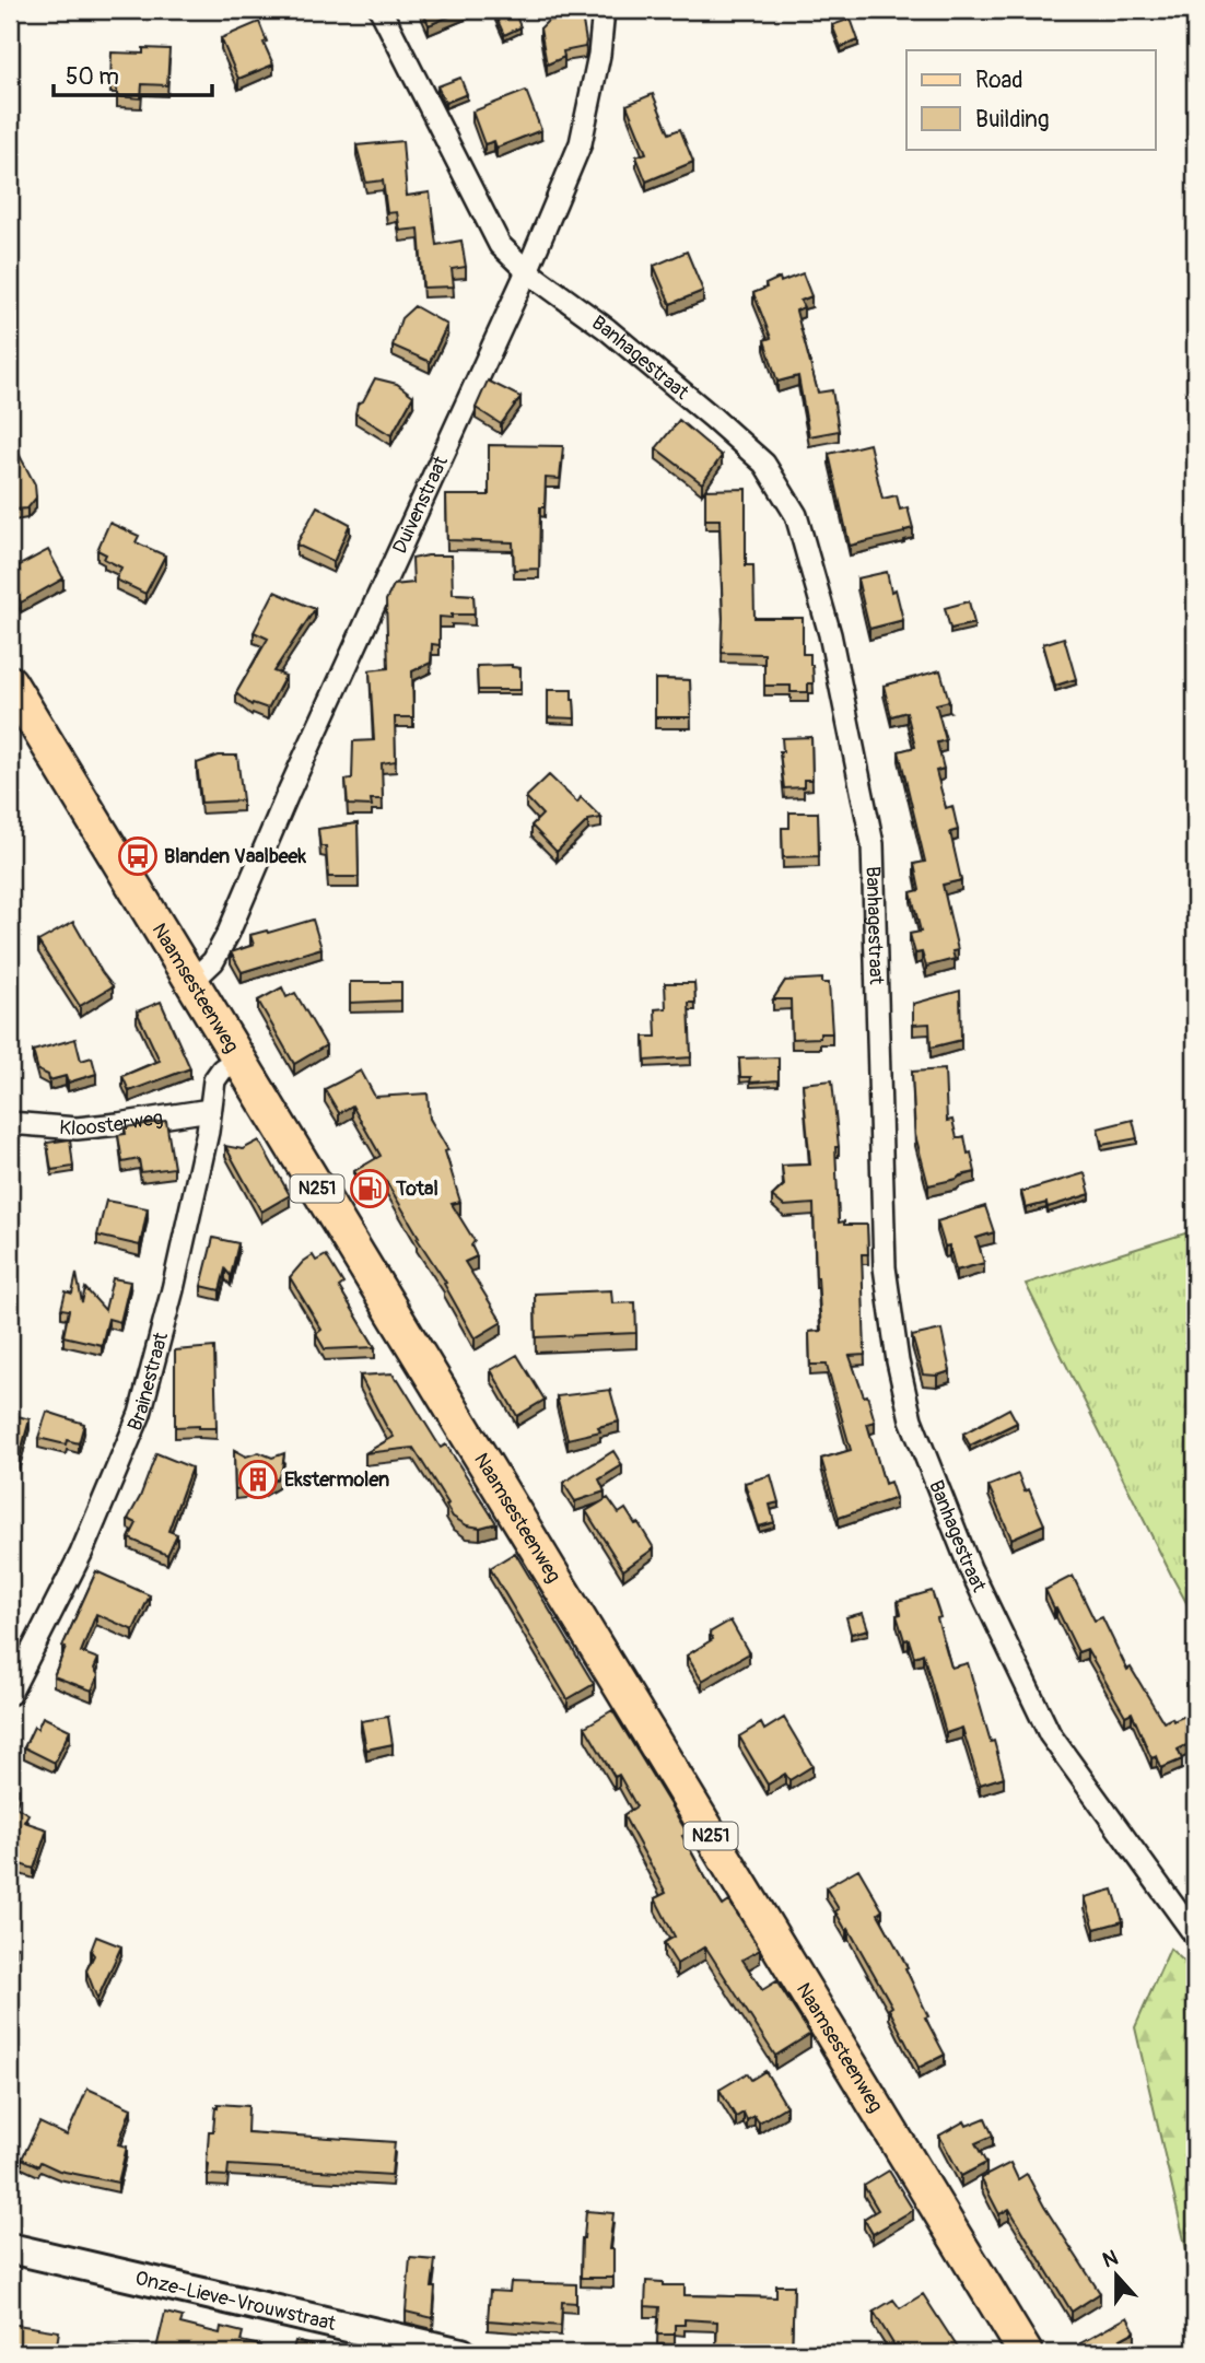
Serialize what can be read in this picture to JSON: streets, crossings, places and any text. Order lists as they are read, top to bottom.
{
  "streets": {
    "main road": ["Naamsesteenweg", "N251"],
    "street": [
      "Banhagestraat",
      "Duivenstraat",
      "Kloosterweg",
      "Brainestraat",
      "Onze-Lieve-Vrouwstraat"
    ]
  },
  "crossings": [
    ["Banhagestraat", "Duivenstraat"],
    ["Duivenstraat", "Naamsesteenweg"],
    ["Naamsesteenweg", "Brainestraat"],
    ["Kloosterweg", "Brainestraat"]
  ],
  "places": {
    "bus stop": ["Blanden Vaalbeek"],
    "fuel station": ["Total"],
    "building": ["Ekstermolen"]
  },
  "legend": ["Road", "Building"],
  "scale_bar": "50 m",
  "north": "top"
}
